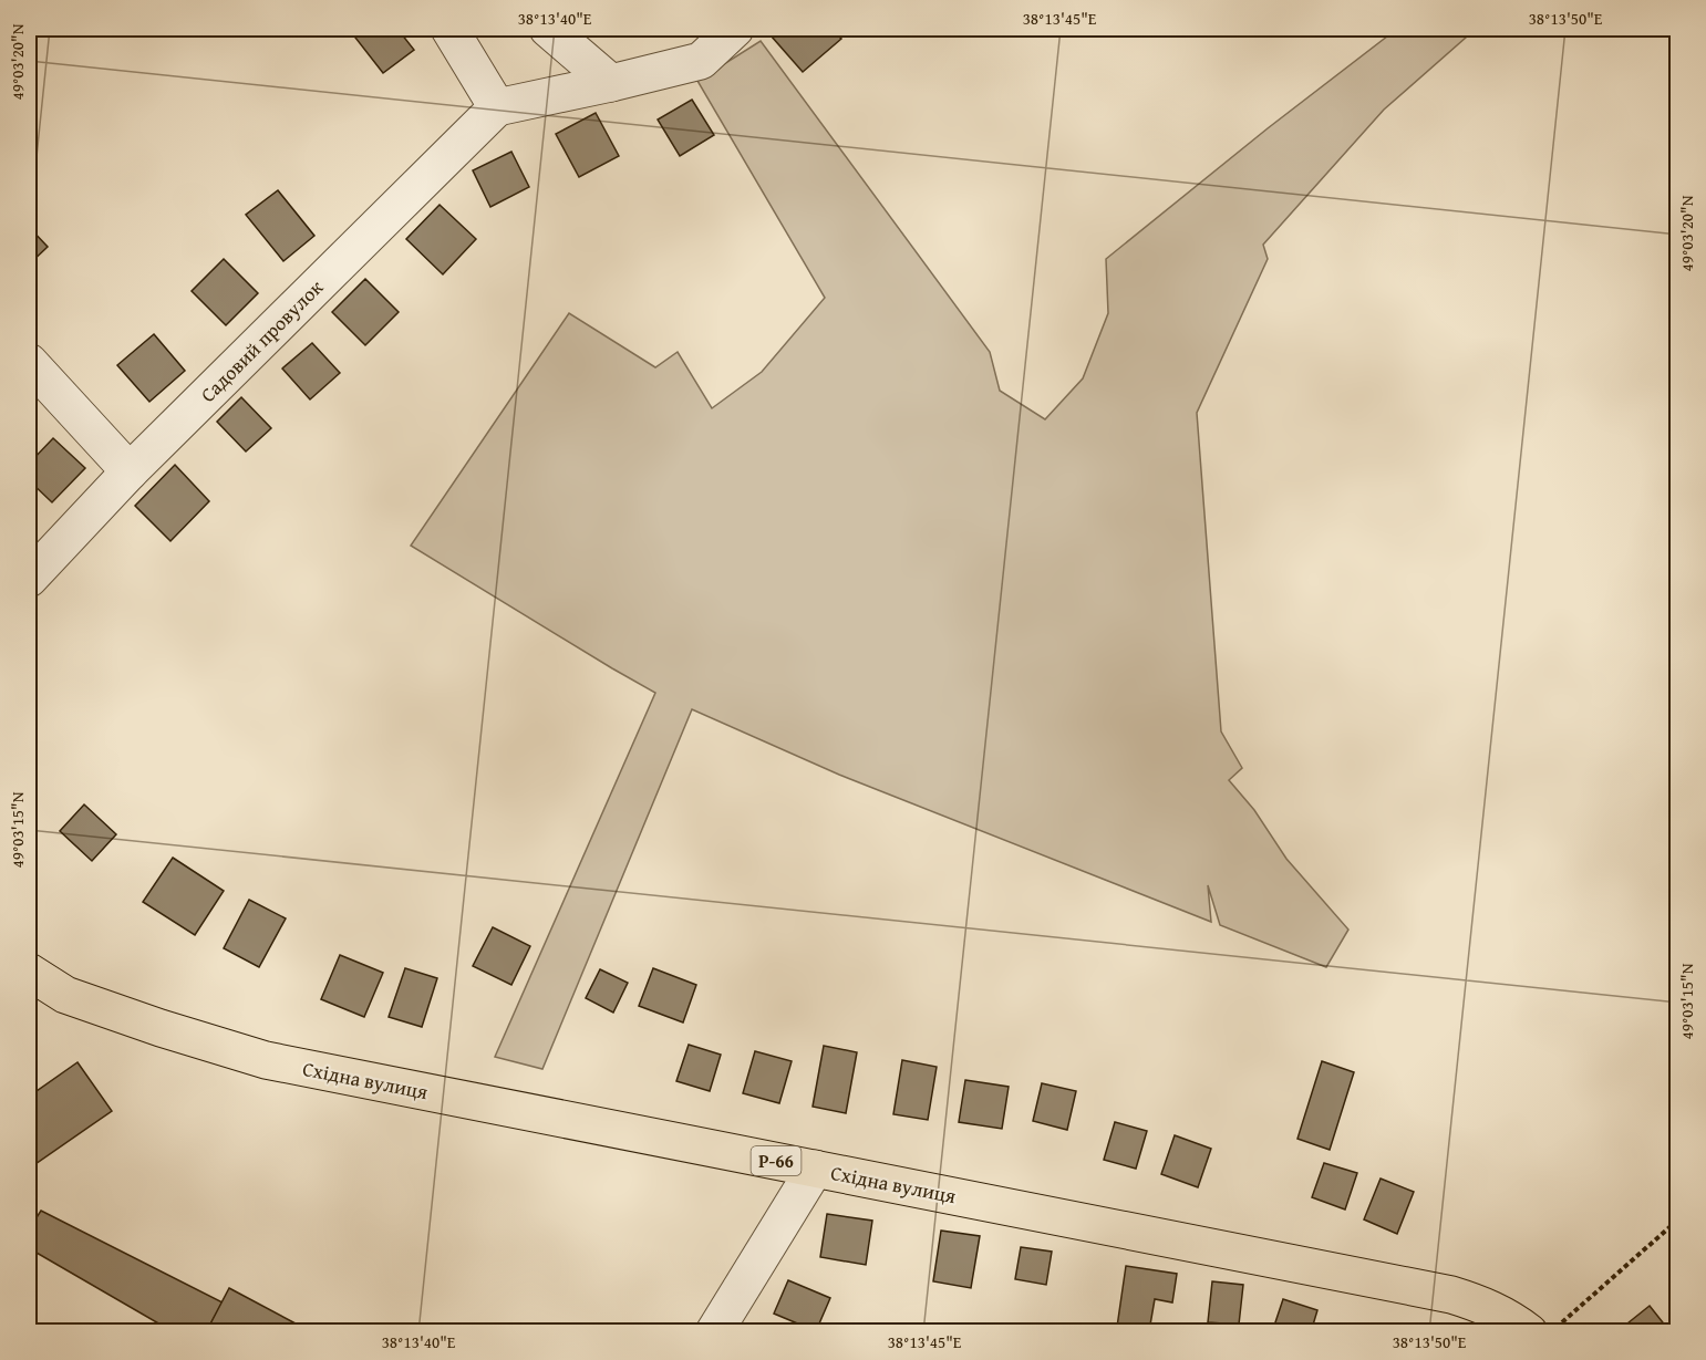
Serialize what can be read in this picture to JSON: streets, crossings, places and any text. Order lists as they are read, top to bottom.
{
  "streets": {
    "main road": ["Східна вулиця", "Р-66"],
    "street": ["Садовий провулок"]
  },
  "coordinates": [
    "38°13'40\"E",
    "38°13'45\"E",
    "38°13'50\"E",
    "49°03'20\"N",
    "49°03'15\"N"
  ]
}
